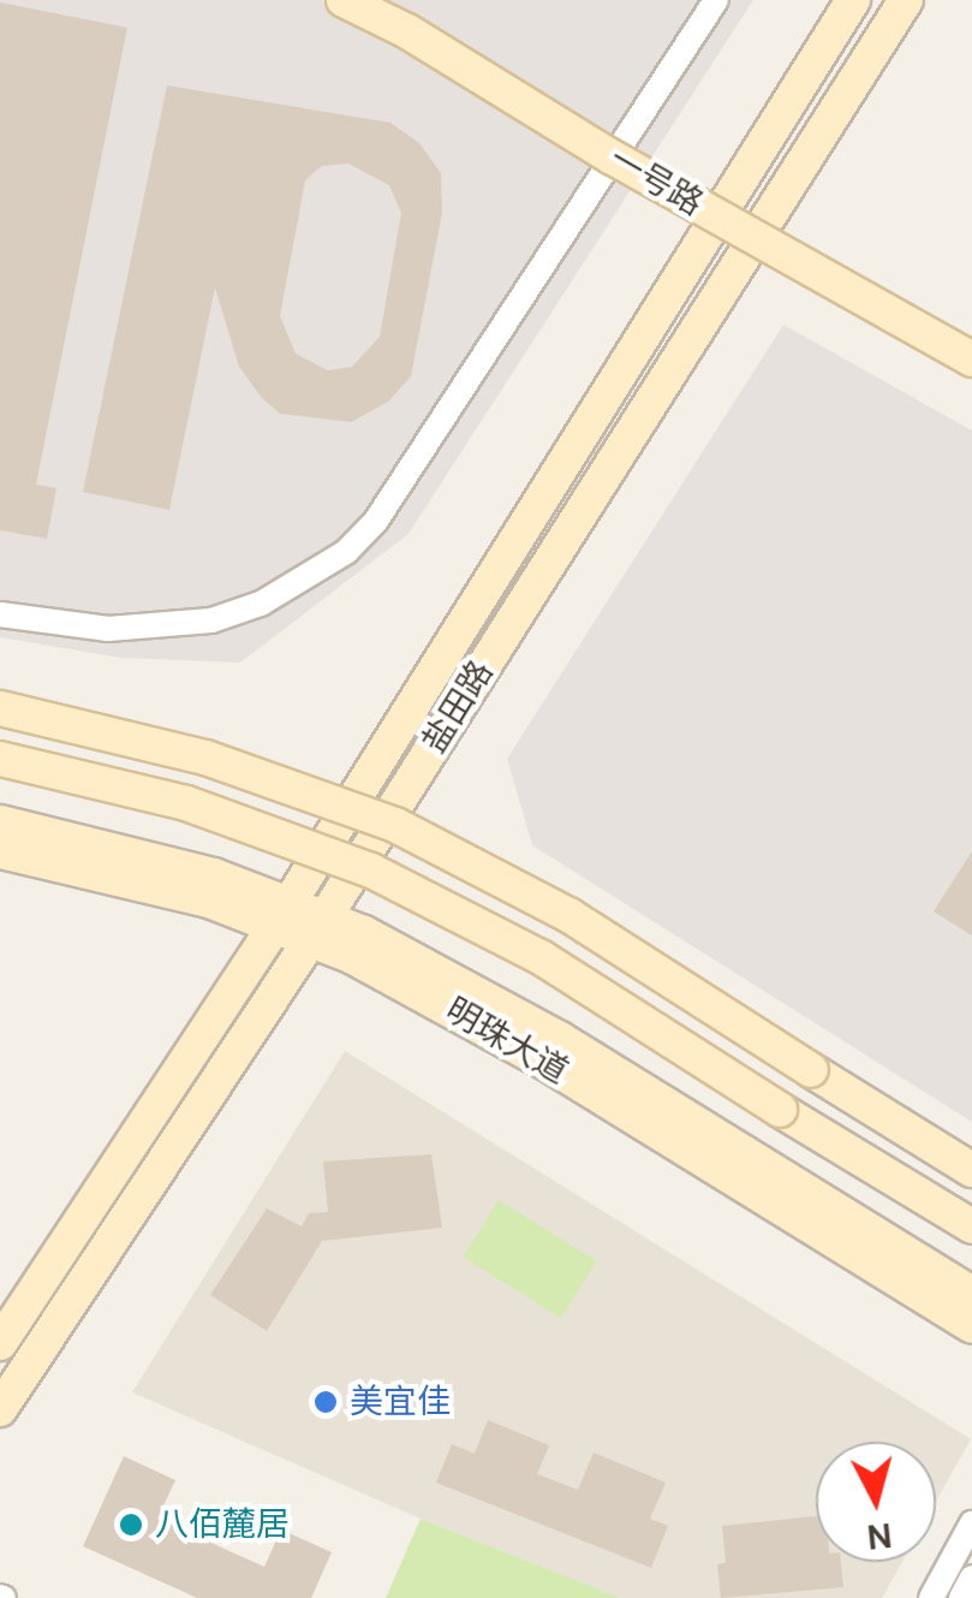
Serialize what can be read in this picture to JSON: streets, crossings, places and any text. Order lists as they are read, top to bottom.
{
  "streets": {
    "street": ["一号路", "盐田路", "明珠大道"]
  },
  "crossings": [
    ["盐田路", "明珠大道"]
  ],
  "places": ["美宜佳", "八佰麓居"],
  "north": "bottom"
}
